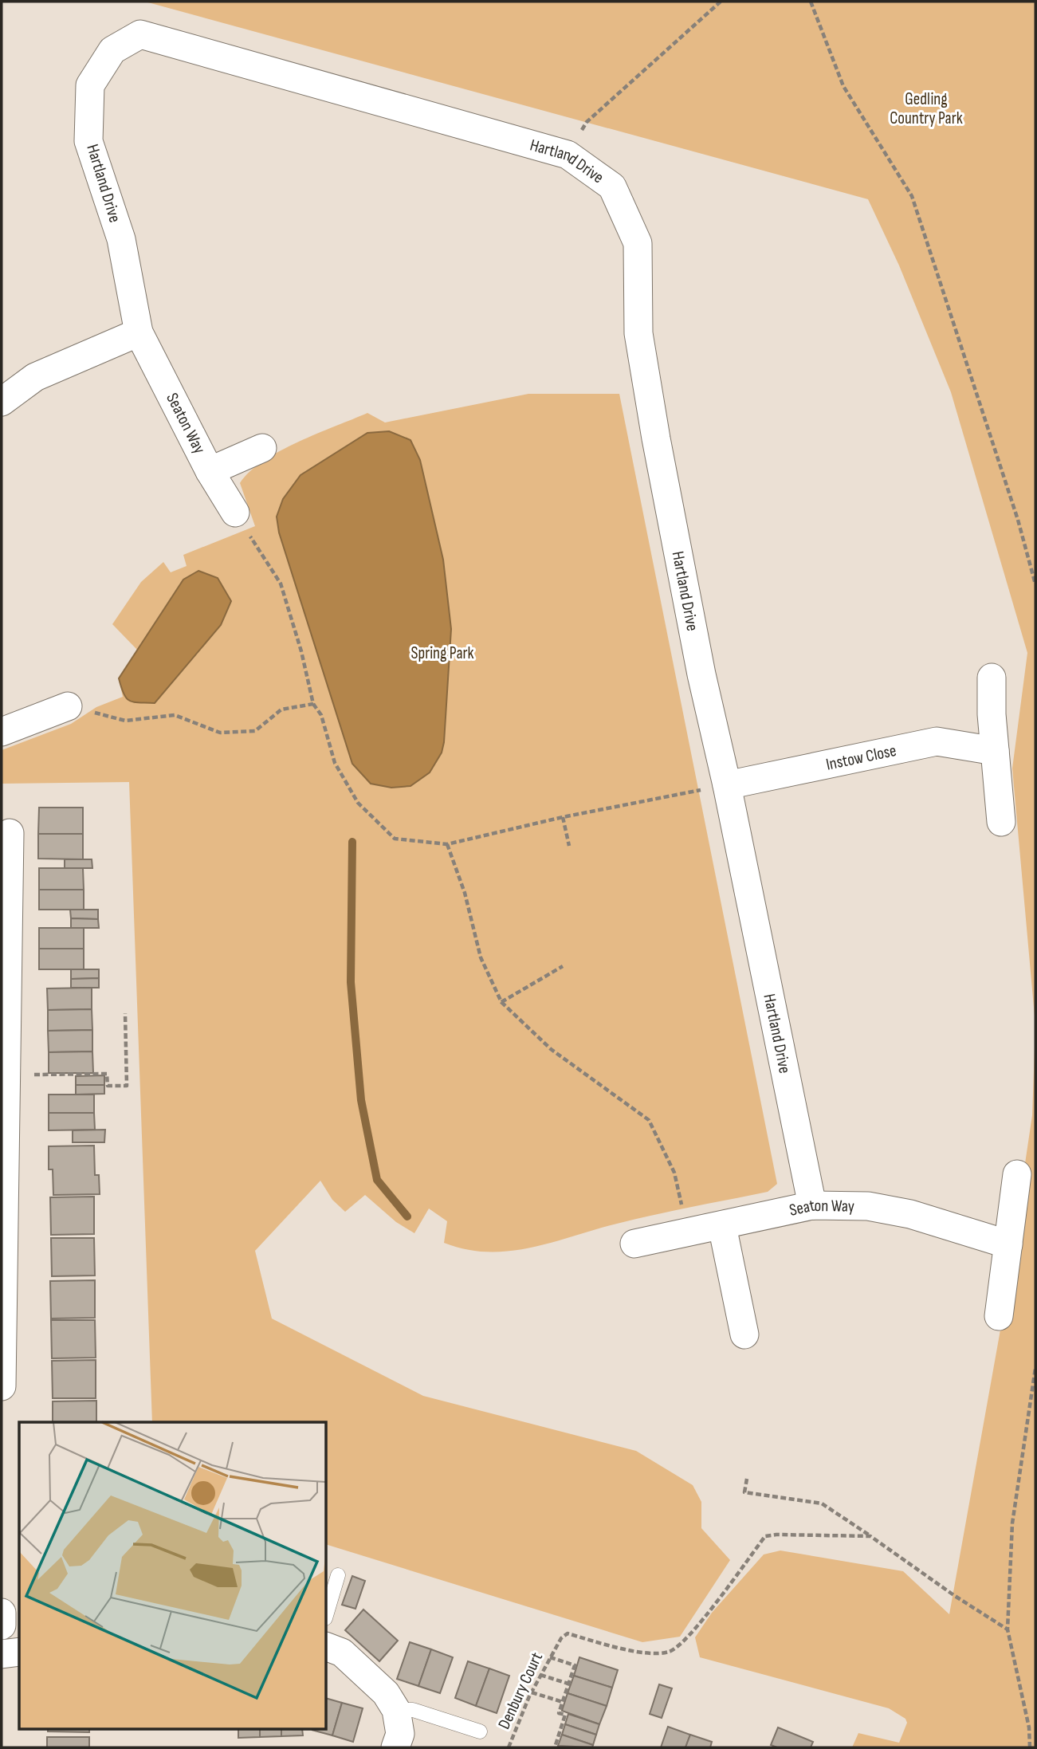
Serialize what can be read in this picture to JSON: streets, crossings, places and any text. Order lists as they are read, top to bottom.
{
  "streets": {
    "street": ["Hartland Drive", "Seaton Way", "Instow Close"],
    "path": ["Denbury Court"]
  },
  "crossings": [
    ["Hartland Drive", "Seaton Way"],
    ["Hartland Drive", "Instow Close"]
  ],
  "parks": ["Gedling Country Park", "Spring Park"]
}
